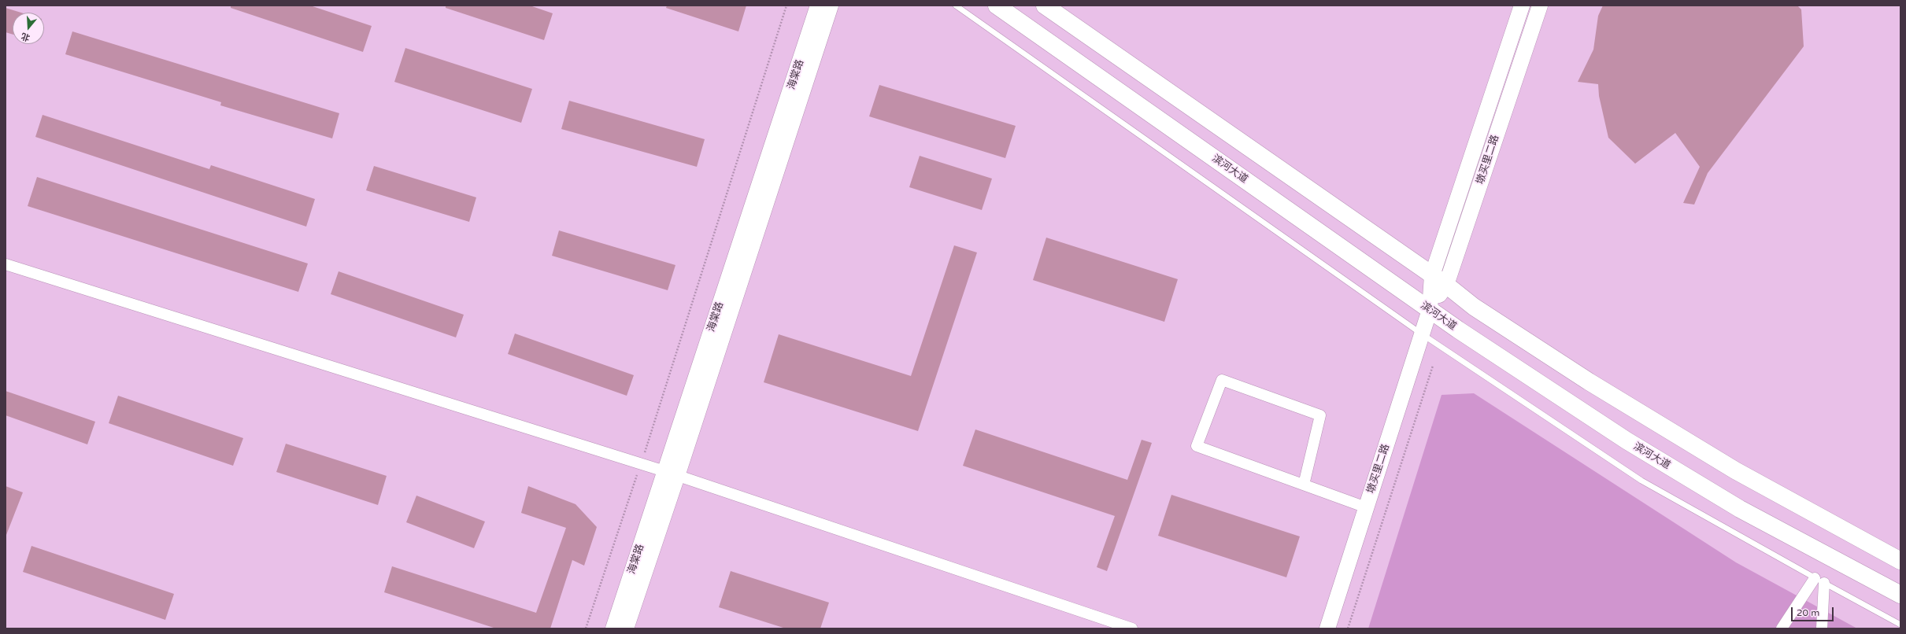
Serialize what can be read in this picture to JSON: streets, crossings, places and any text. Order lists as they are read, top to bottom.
{
  "streets": {
    "main road": ["滨河大道"],
    "street": ["海棠路", "墩买里二路"]
  },
  "crossings": [
    ["墩买里二路", "滨河大道"]
  ],
  "scale_bar": "20 m",
  "north": "bottom"
}
